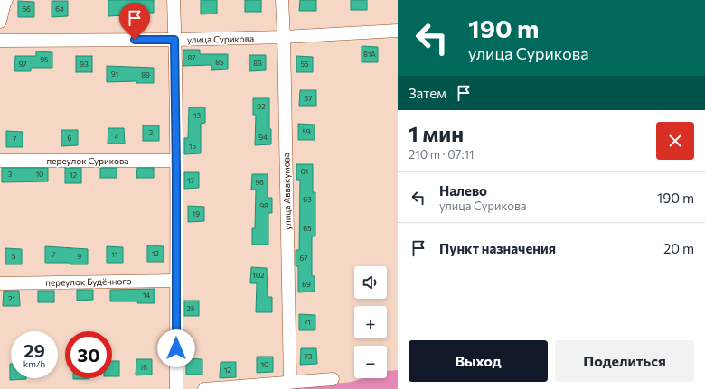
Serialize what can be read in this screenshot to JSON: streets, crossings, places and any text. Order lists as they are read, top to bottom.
{
  "streets": {
    "street": [
      "улица Сурикова",
      "переулок Сурикова",
      "улица Аввакумова",
      "переулок Будённого"
    ]
  },
  "crossings": [
    ["улица Сурикова", "улица Аввакумова"]
  ],
  "house_numbers": [
    "66",
    "64",
    "81А",
    "87",
    "95",
    "85",
    "83",
    "97",
    "93",
    "55",
    "91",
    "89",
    "57",
    "92",
    "13",
    "59",
    "2",
    "4",
    "94",
    "6",
    "7",
    "15",
    "61",
    "3",
    "10",
    "12",
    "17",
    "96",
    "63",
    "98",
    "19",
    "65",
    "12",
    "7",
    "11",
    "5",
    "9",
    "67",
    "102",
    "69",
    "14",
    "21",
    "25",
    "71",
    "73",
    "10",
    "16",
    "12"
  ],
  "page": {
    "turn": ["190 m", "улица Сурикова"],
    "then": "Затем",
    "heading": ["1 мин", "210 m · 07:11"],
    "list": [
      {
        "name": "Налево",
        "note": "улица Сурикова",
        "value": "190 m"
      },
      {
        "name": "Пункт назначения",
        "value": "20 m"
      }
    ],
    "map_buttons": ["+", "−"],
    "speed": "29 km/h",
    "limit": "30",
    "buttons": ["Выход", "Поделиться"]
  }
}
